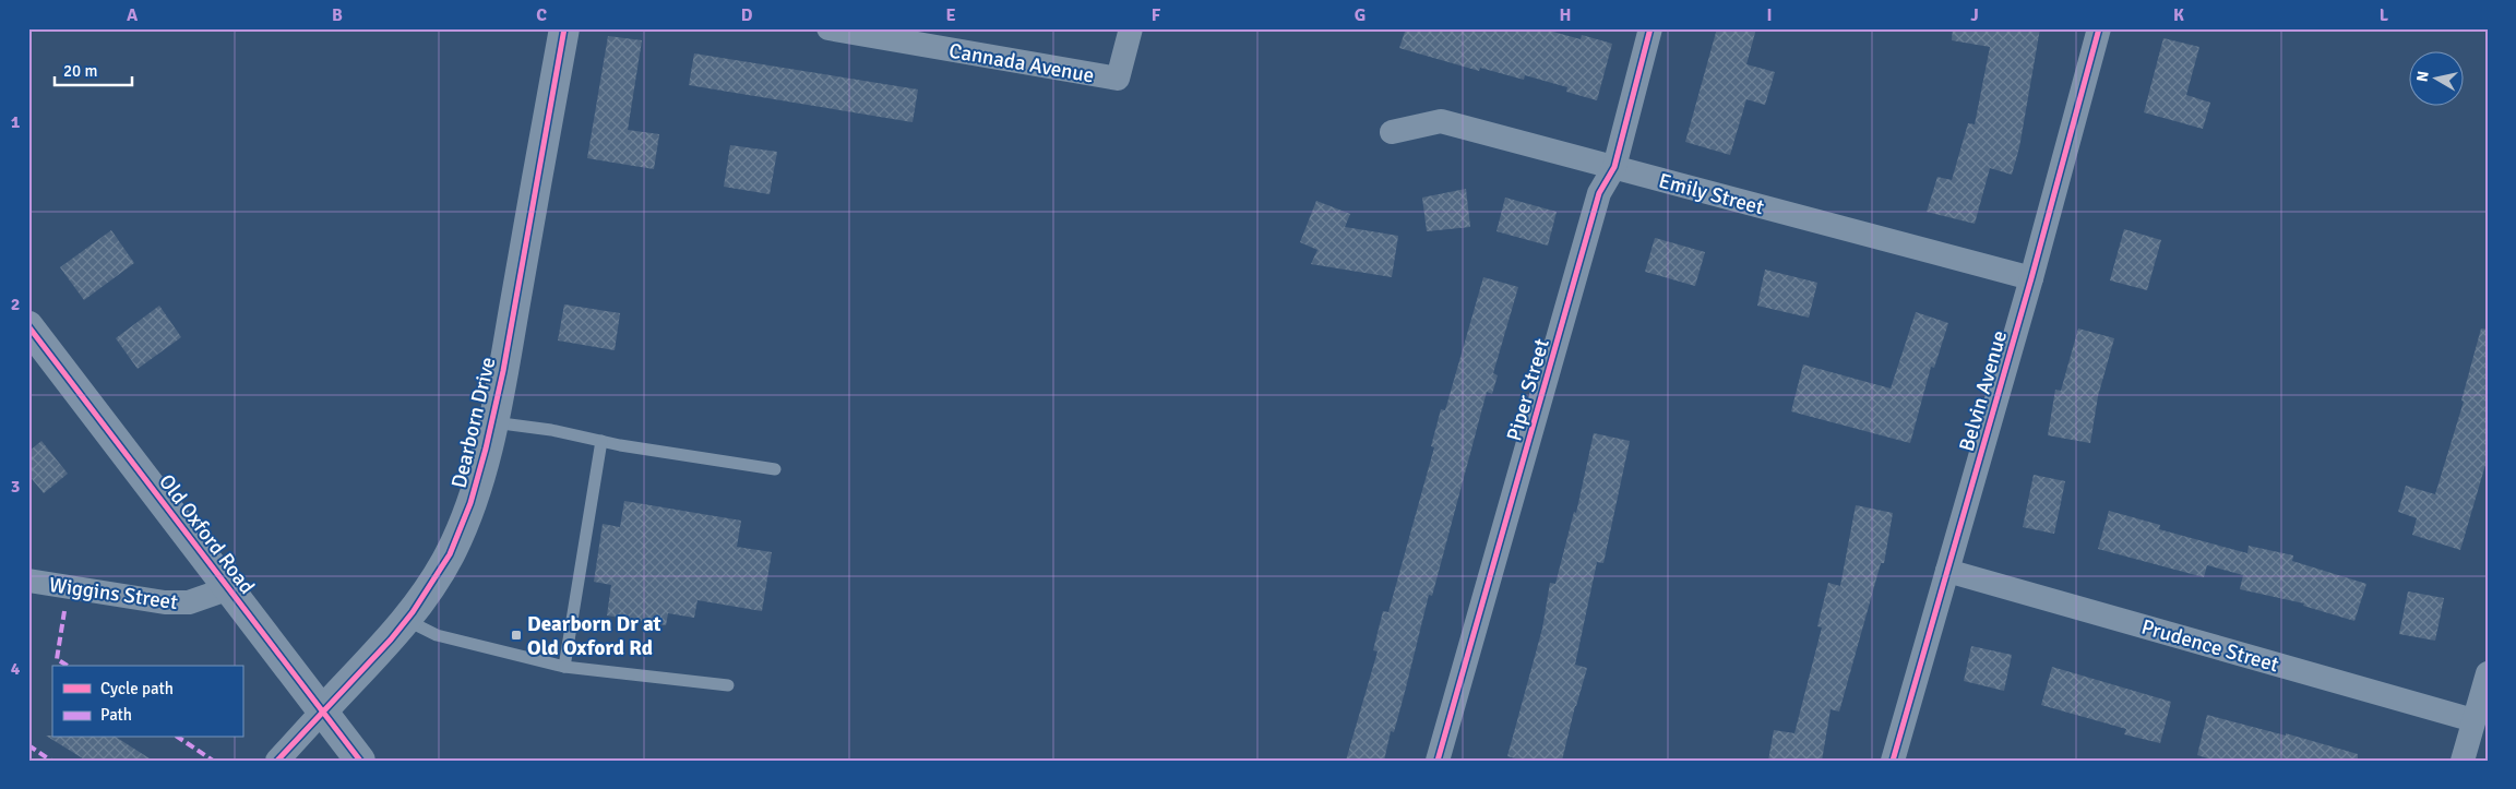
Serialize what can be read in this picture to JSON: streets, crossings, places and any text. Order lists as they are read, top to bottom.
{
  "streets": {
    "street": [
      "Cannada Avenue",
      "Emily Street",
      "Piper Street",
      "Belvin Avenue",
      "Dearborn Drive",
      "Old Oxford Road",
      "Wiggins Street",
      "Prudence Street"
    ]
  },
  "crossings": [
    ["Emily Street", "Piper Street"],
    ["Emily Street", "Belvin Avenue"],
    ["Belvin Avenue", "Prudence Street"],
    ["Dearborn Drive", "Old Oxford Road"],
    ["Old Oxford Road", "Wiggins Street"]
  ],
  "places": {
    "transit": ["Dearborn Dr at Old Oxford Rd"]
  },
  "legend": ["Cycle path", "Path"],
  "scale_bar": "20 m",
  "north": "left",
  "grid": {
    "columns": [
      "A",
      "B",
      "C",
      "D",
      "E",
      "F",
      "G",
      "H",
      "I",
      "J",
      "K",
      "L"
    ],
    "rows": [
      "1",
      "2",
      "3",
      "4"
    ]
  }
}
